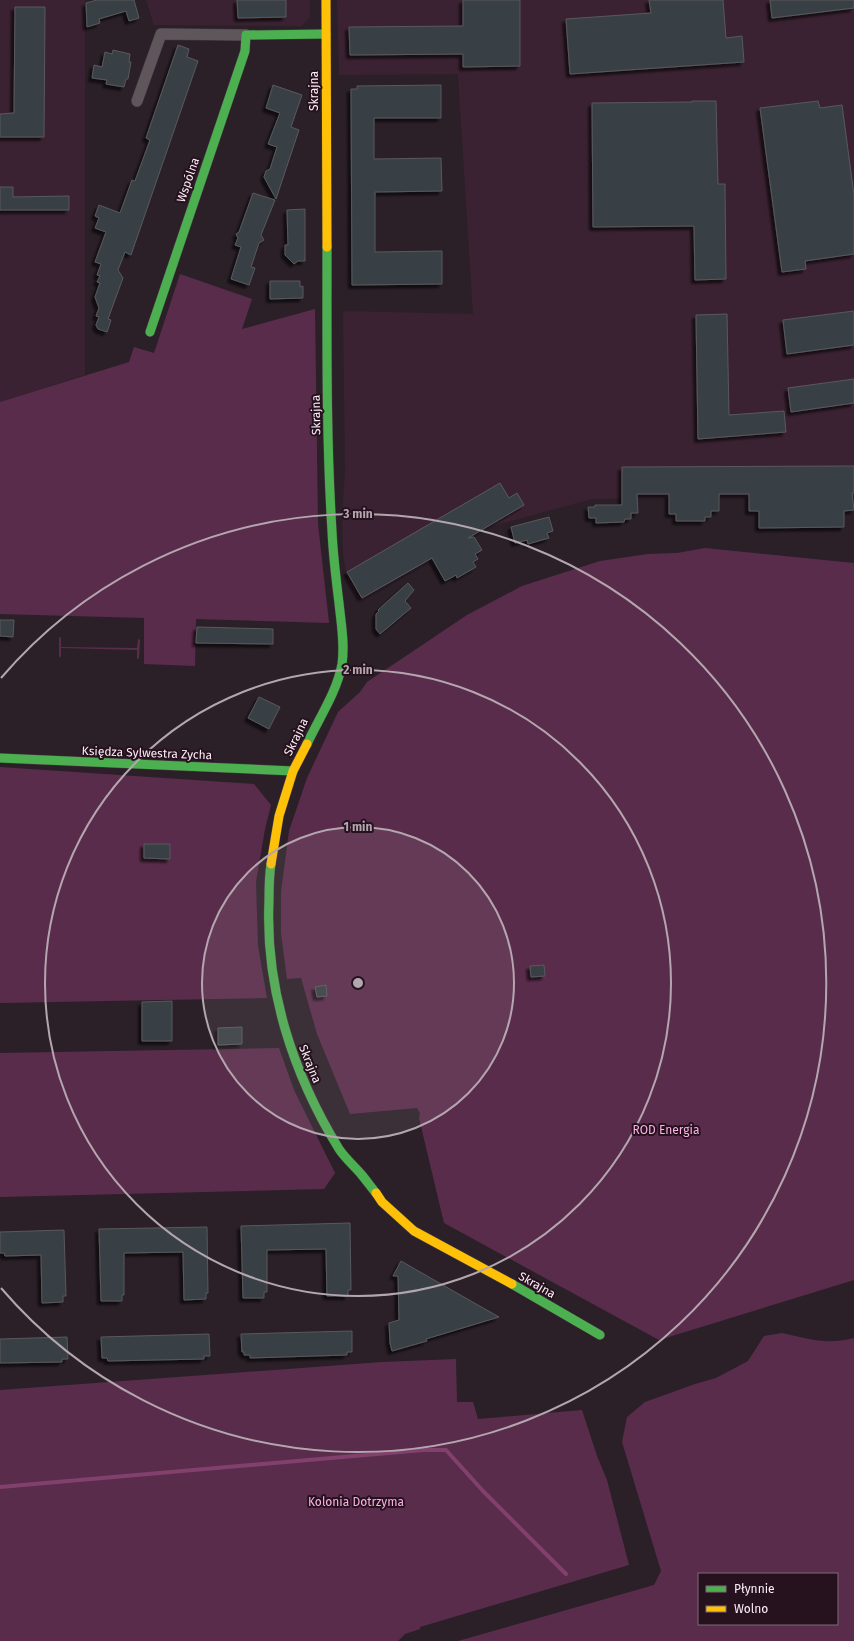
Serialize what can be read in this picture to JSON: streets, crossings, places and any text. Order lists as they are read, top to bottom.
{
  "streets": {
    "street": ["Skrajna", "Wspólna", "Księdza Sylwestra Zycha"]
  },
  "crossings": [
    ["Skrajna", "Księdza Sylwestra Zycha"]
  ],
  "parks": ["ROD Energia", "Kolonia Dotrzyma"],
  "legend": ["Płynnie", "Wolno"],
  "rings": ["3 min", "2 min", "1 min"]
}
